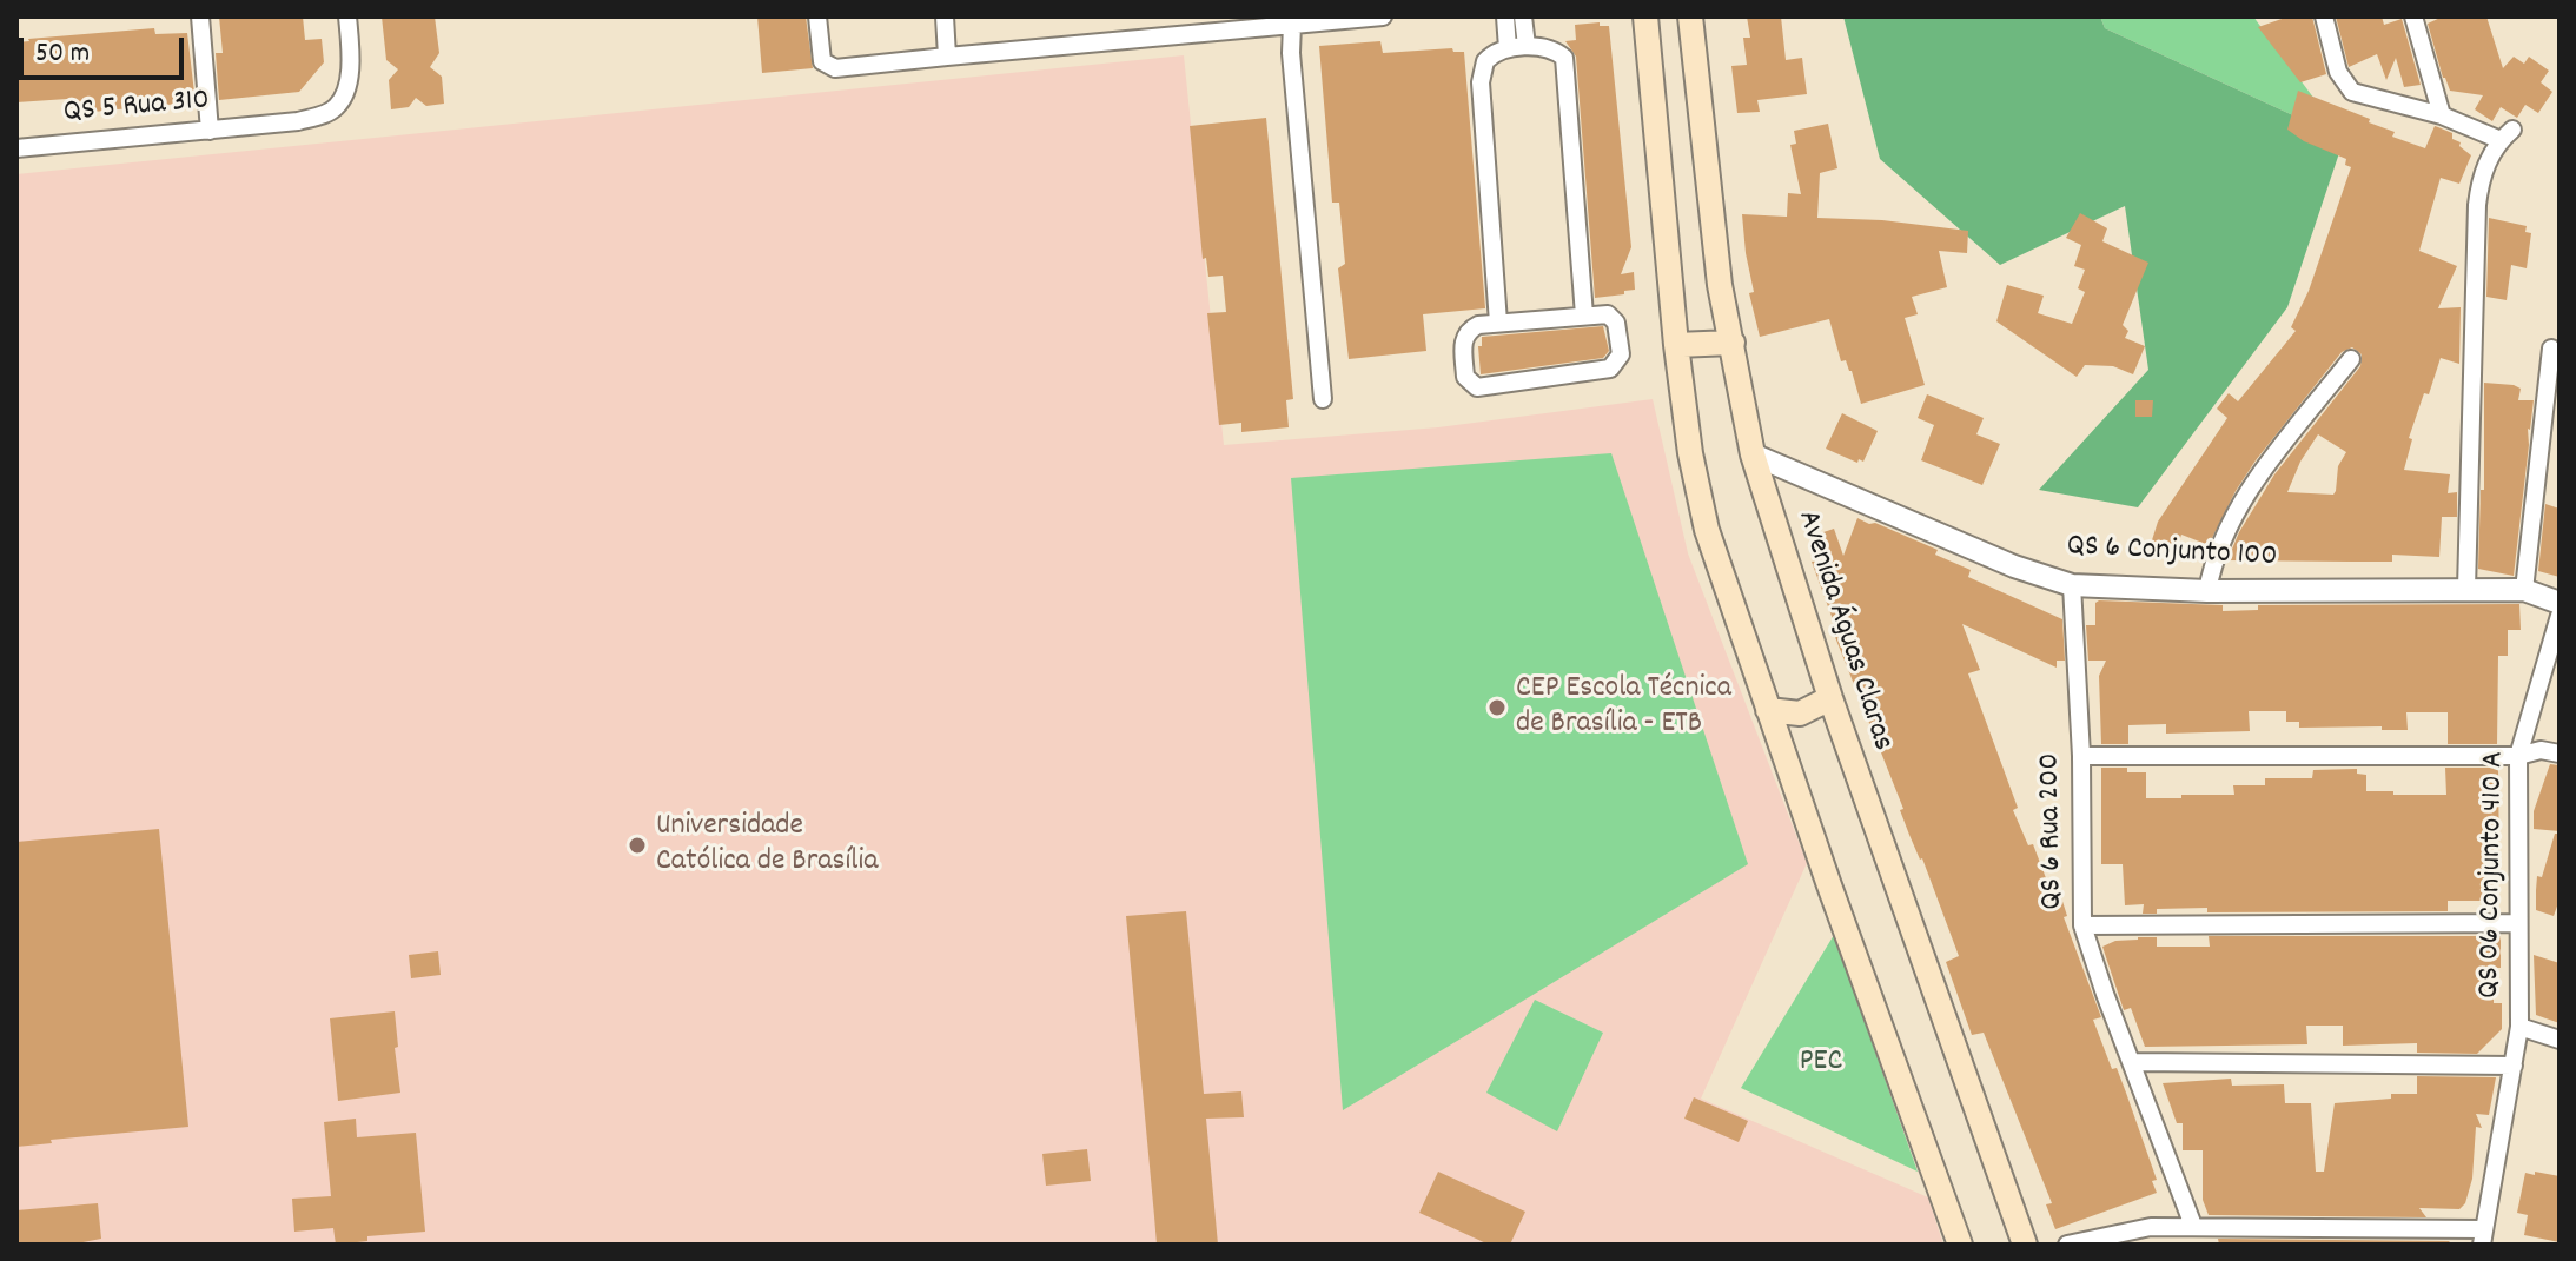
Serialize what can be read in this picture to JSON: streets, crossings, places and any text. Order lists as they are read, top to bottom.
{
  "streets": {
    "main road": ["Avenida Águas Claras"],
    "street": [
      "QS 5 Rua 310",
      "QS 6 Conjunto 100",
      "QS 6 Rua 200",
      "QS 06 Conjunto 410 A"
    ]
  },
  "crossings": [
    ["QS 6 Conjunto 100", "Avenida Águas Claras"],
    ["QS 6 Conjunto 100", "QS 6 Rua 200"]
  ],
  "parks": ["PEC"],
  "places": ["CEP Escola Técnica de Brasília - ETB", "Universidade Católica de Brasília"],
  "scale_bar": "50 m"
}
